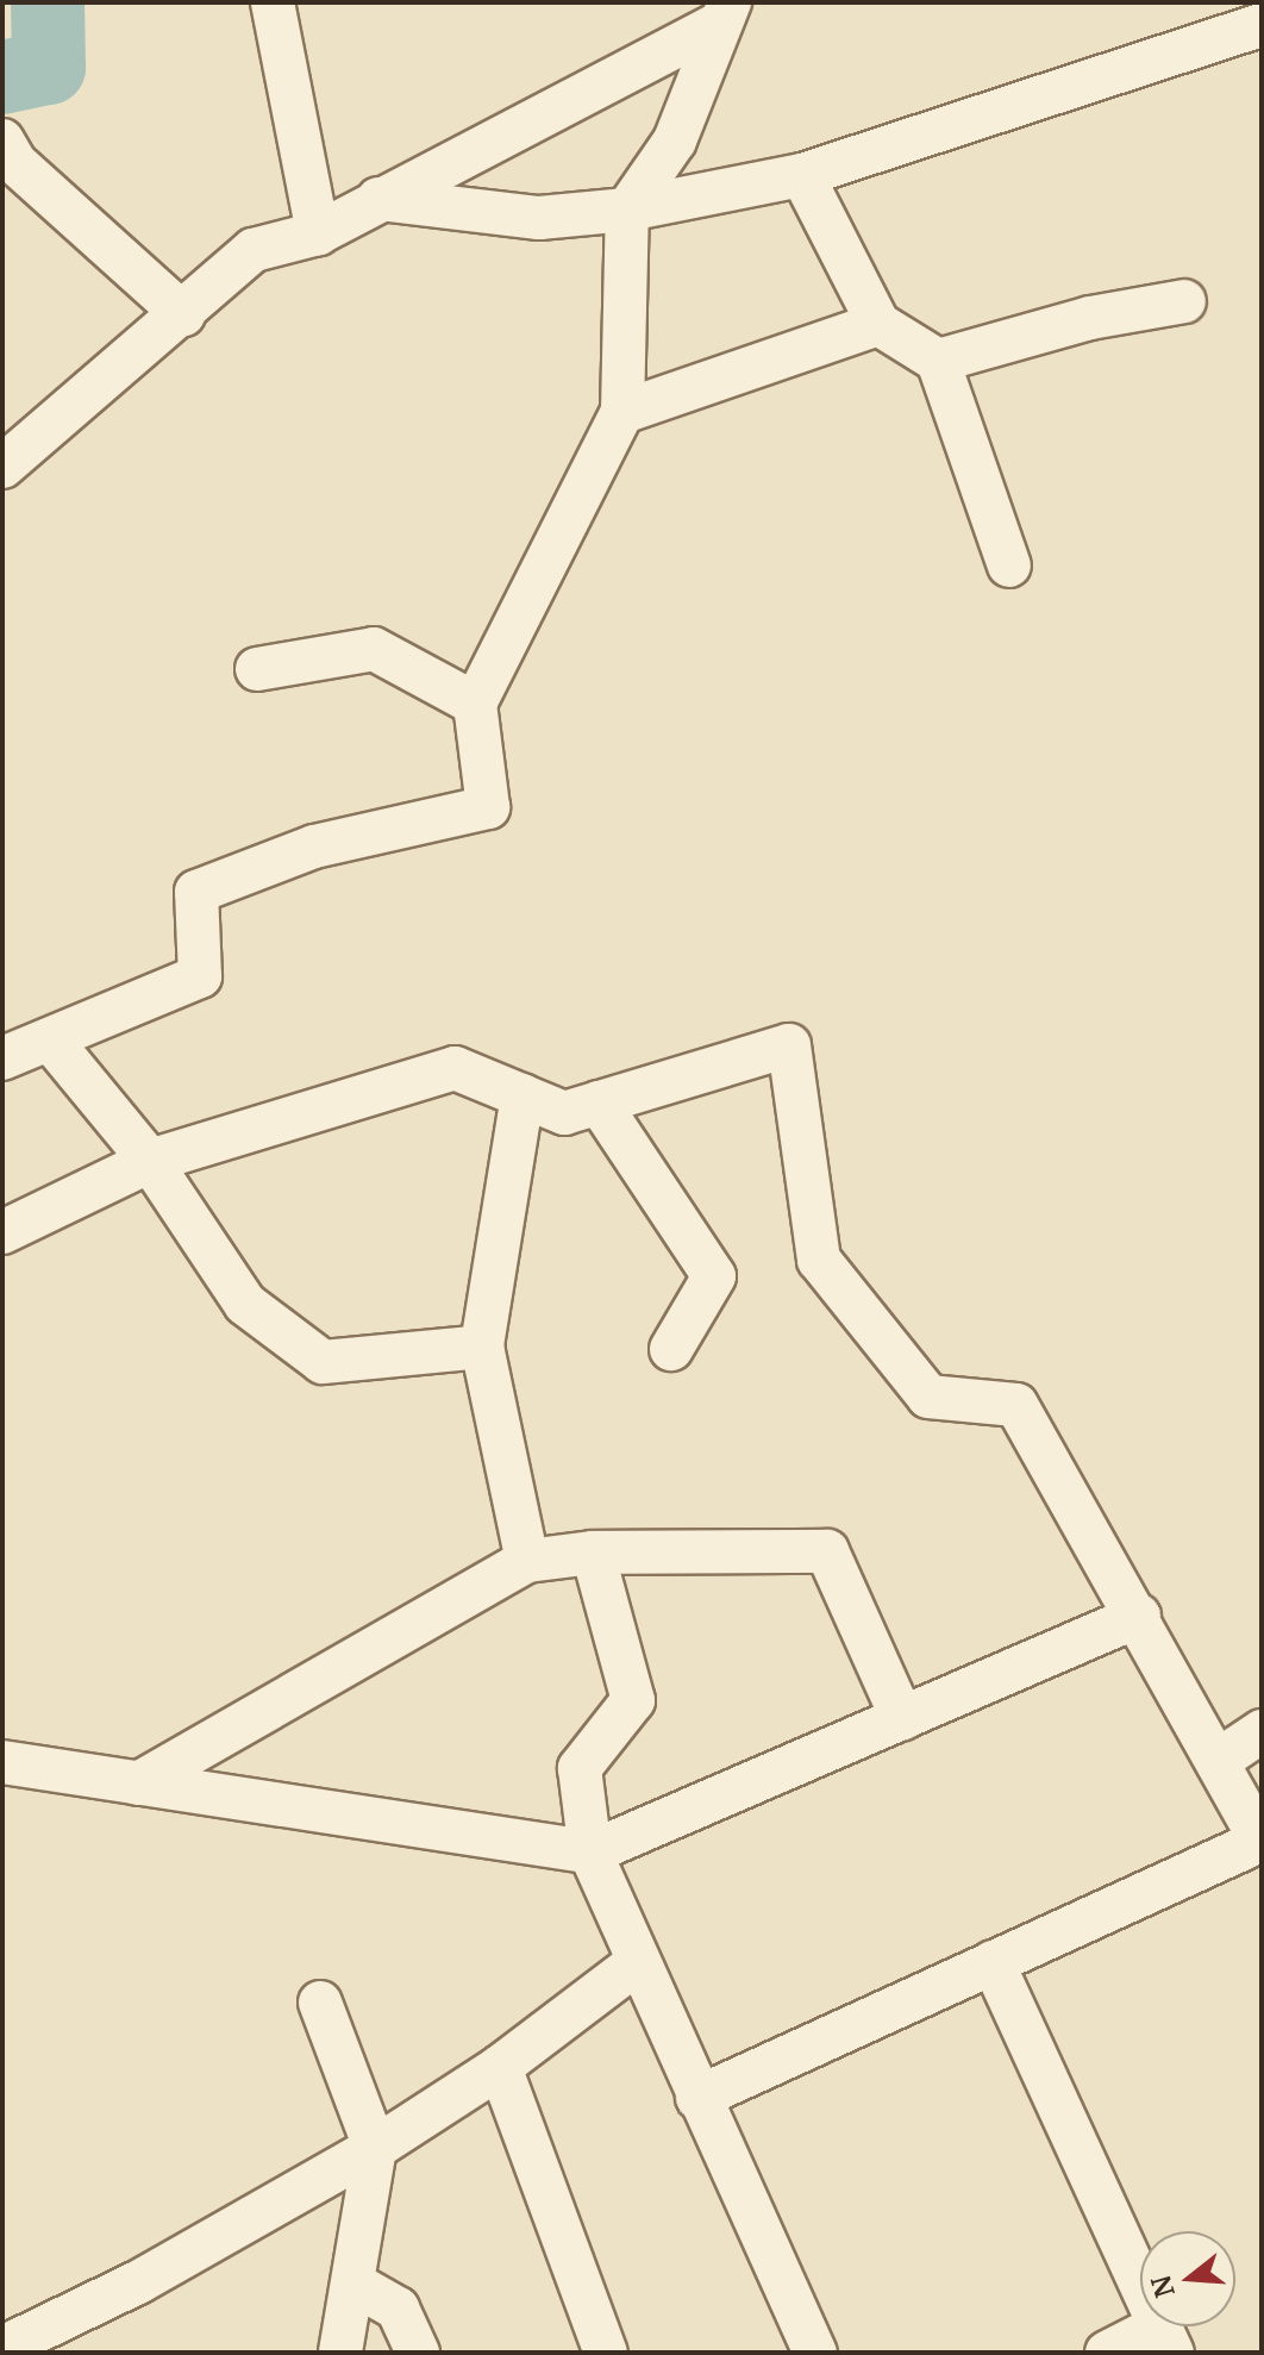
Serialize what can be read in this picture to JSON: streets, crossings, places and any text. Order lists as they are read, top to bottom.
{
  "north": "left"
}
